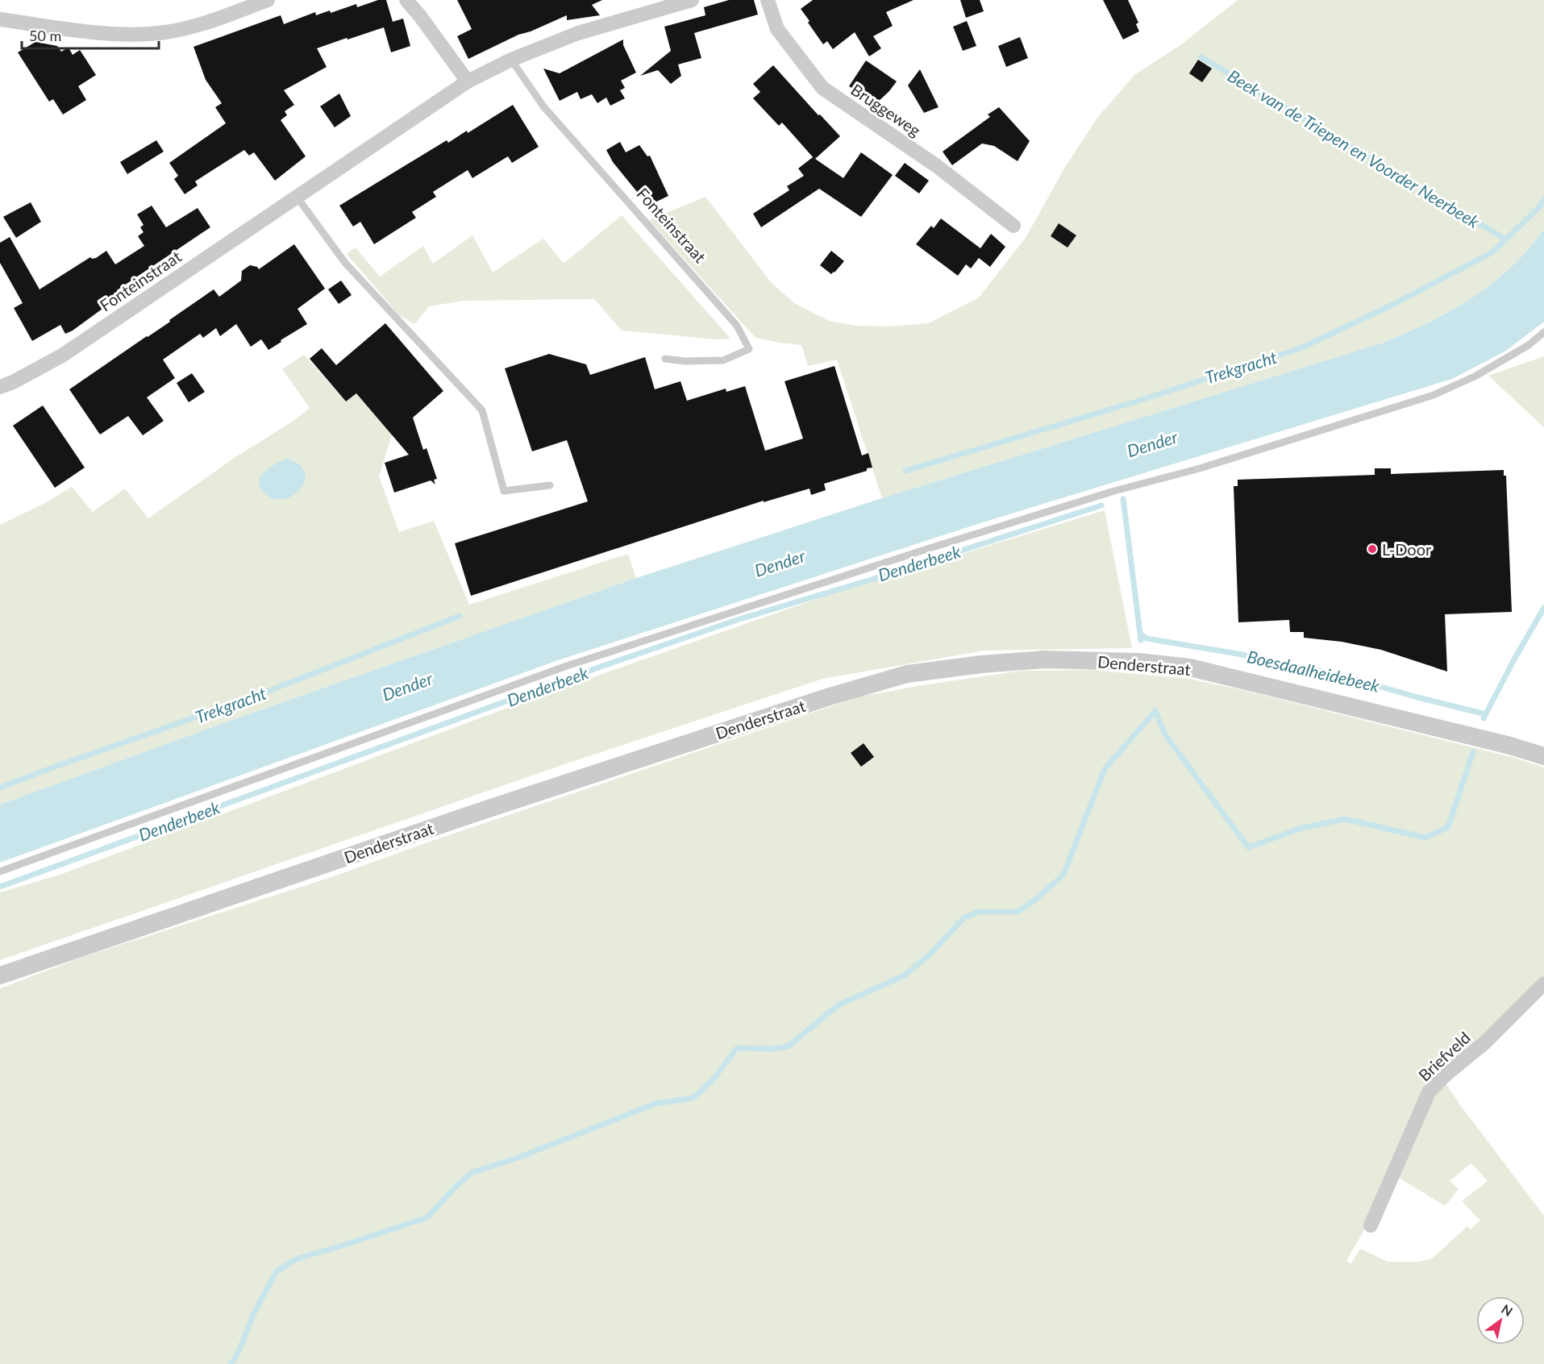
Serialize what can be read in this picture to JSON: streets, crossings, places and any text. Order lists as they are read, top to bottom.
{
  "streets": {
    "street": [
      "Bruggeweg",
      "Fonteinstraat",
      "Denderstraat",
      "Briefveld"
    ]
  },
  "water": [
    "Beek van de Triepen en Voorder Neerbeek",
    "Trekgracht",
    "Dender",
    "Denderbeek",
    "Boesdaalheidebeek"
  ],
  "places": ["L-Door"],
  "scale_bar": "50 m",
  "north": "top right"
}
